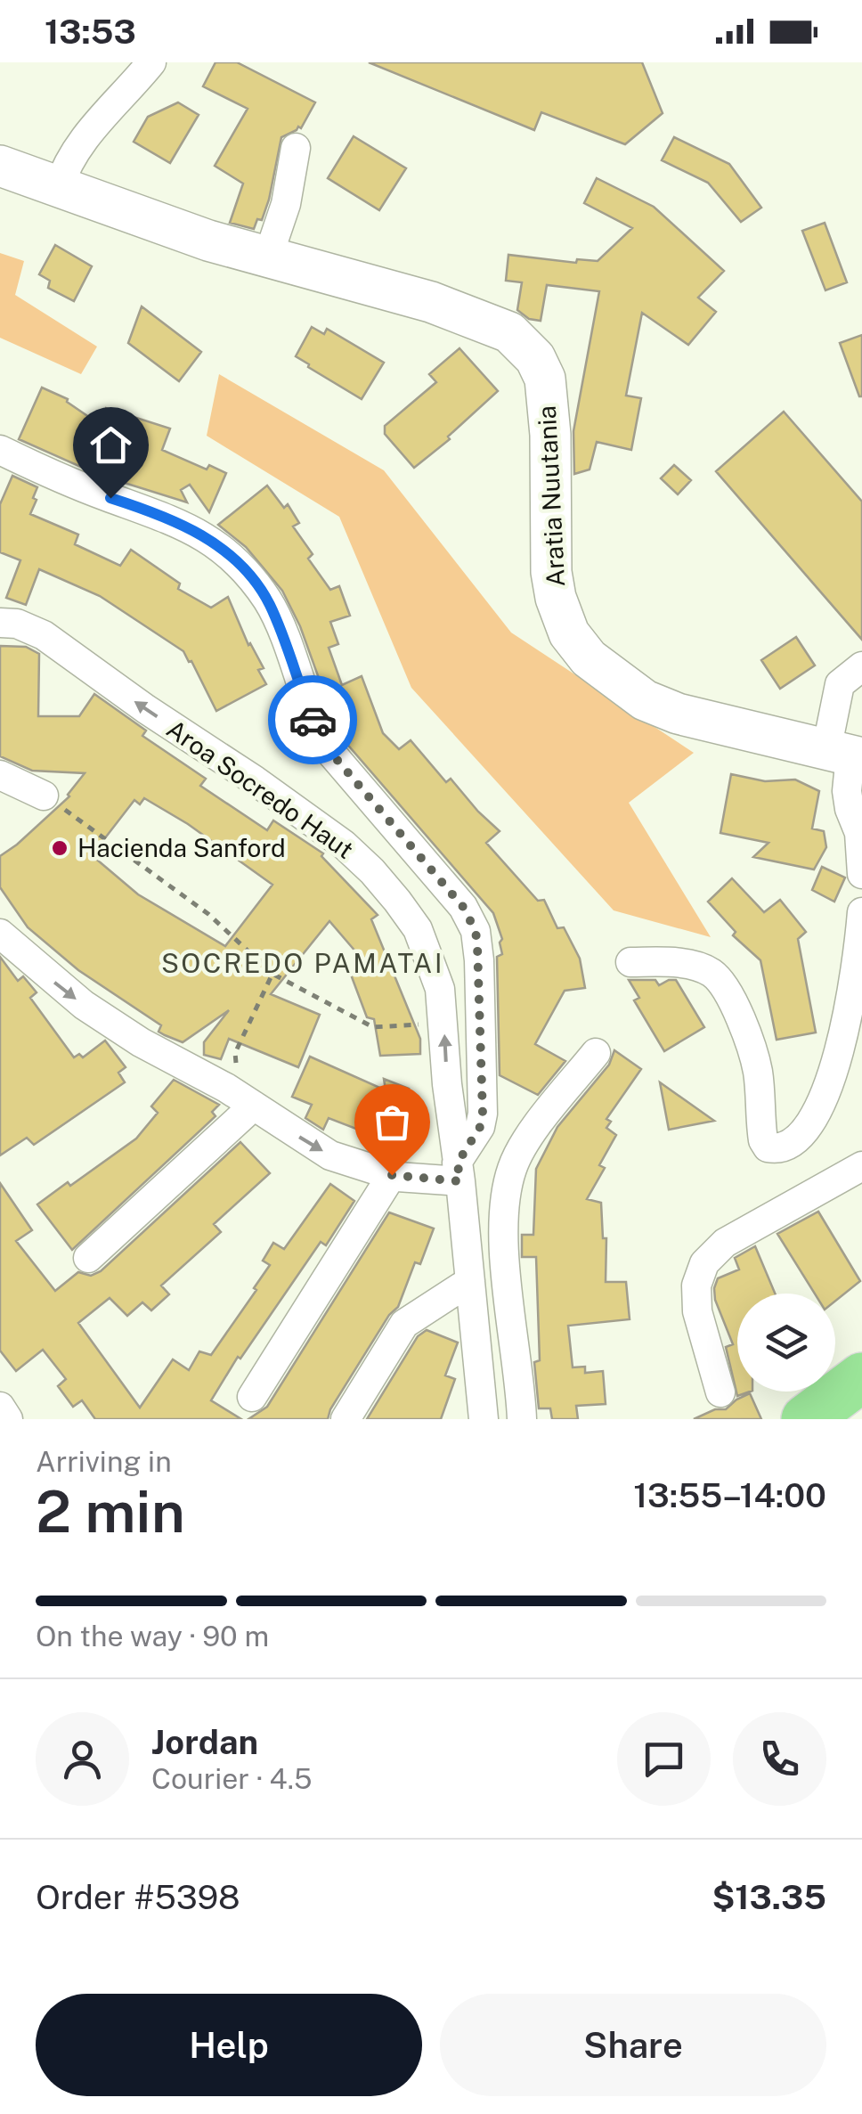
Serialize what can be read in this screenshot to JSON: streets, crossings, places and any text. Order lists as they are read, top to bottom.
{
  "streets": {
    "street": ["Aratia Nuutania", "Aroa Socredo Haut"]
  },
  "districts": ["SOCREDO PAMATAI"],
  "places": ["Hacienda Sanford"],
  "page": {
    "status": "13:53",
    "heading": ["2 min", "Arriving in", "13:55–14:00"],
    "panel": [
      "Jordan",
      "Courier · 4.5",
      "Order #5398",
      "$13.35"
    ],
    "bar": "On the way · 90 m",
    "buttons": ["Help", "Share"]
  }
}
